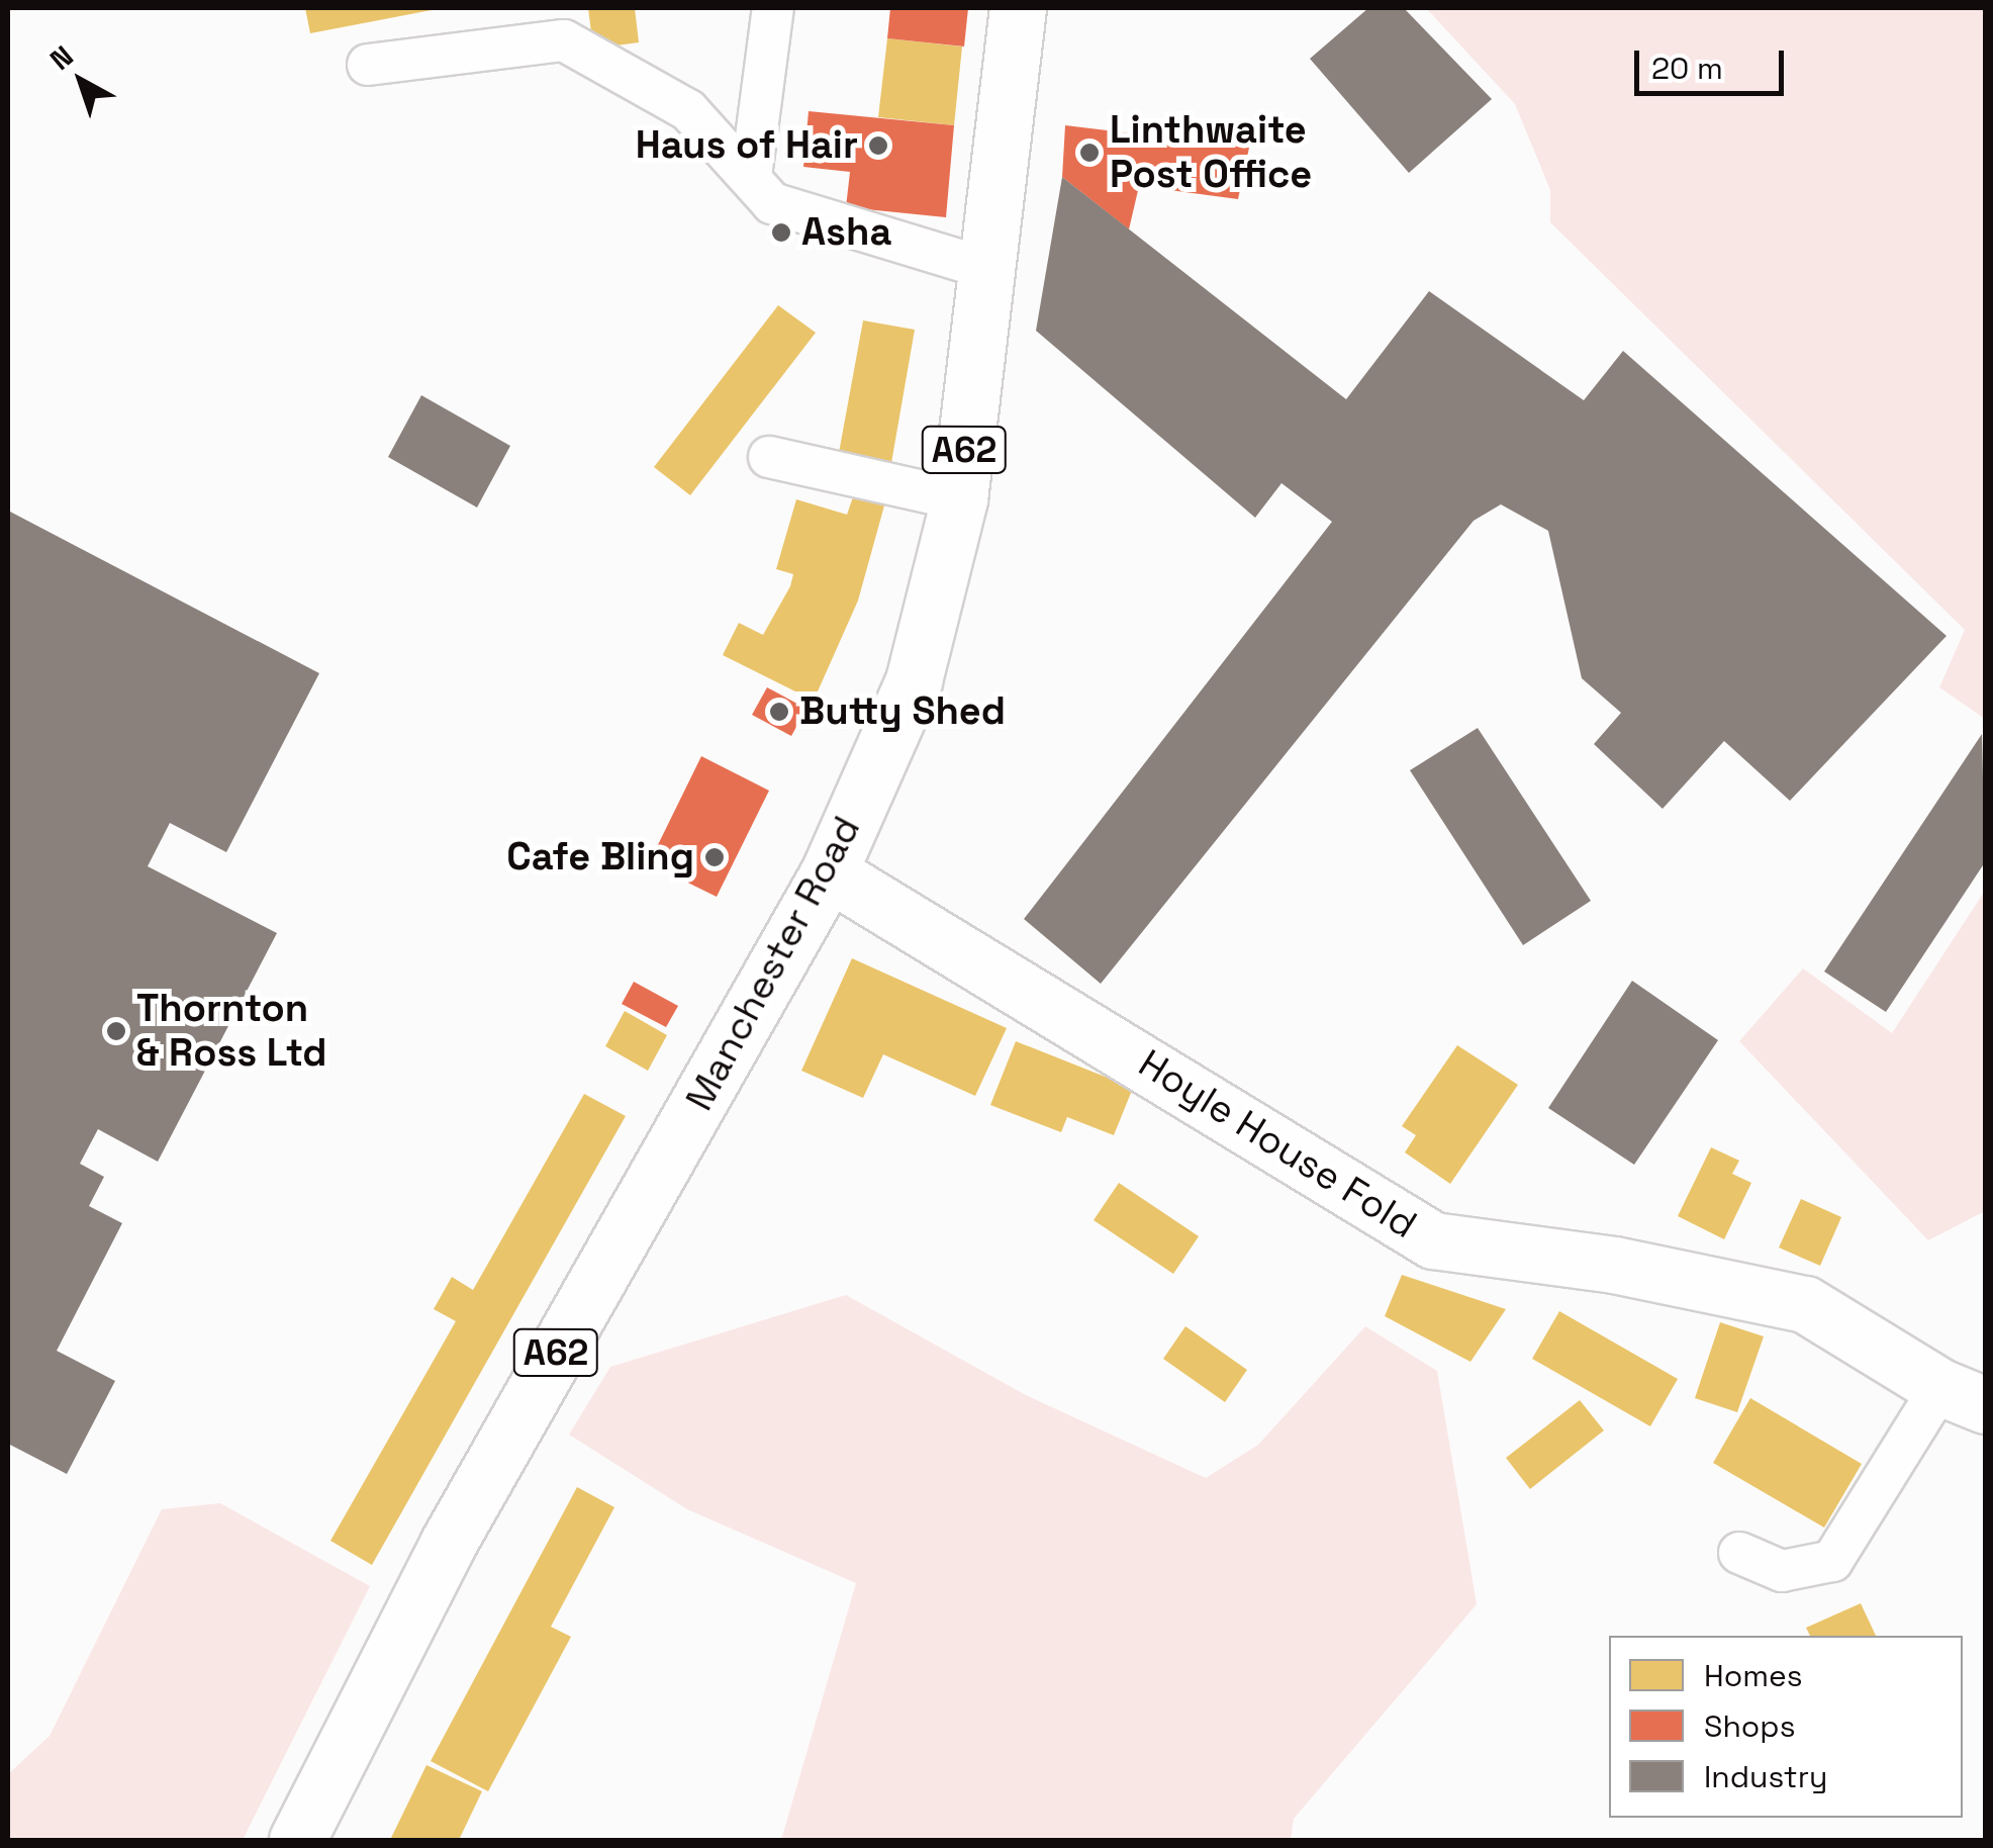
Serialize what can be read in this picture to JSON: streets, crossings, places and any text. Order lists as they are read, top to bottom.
{
  "streets": {
    "main road": ["A62", "Manchester Road", "Hoyle House Fold"]
  },
  "crossings": [
    ["Manchester Road", "Hoyle House Fold"]
  ],
  "places": [
    "Haus of Hair",
    "Linthwaite Post Office",
    "Asha",
    "Butty Shed",
    "Cafe Bling",
    "Thornton & Ross Ltd"
  ],
  "legend": ["Homes", "Shops", "Industry"],
  "scale_bar": "20 m",
  "north": "top left"
}
